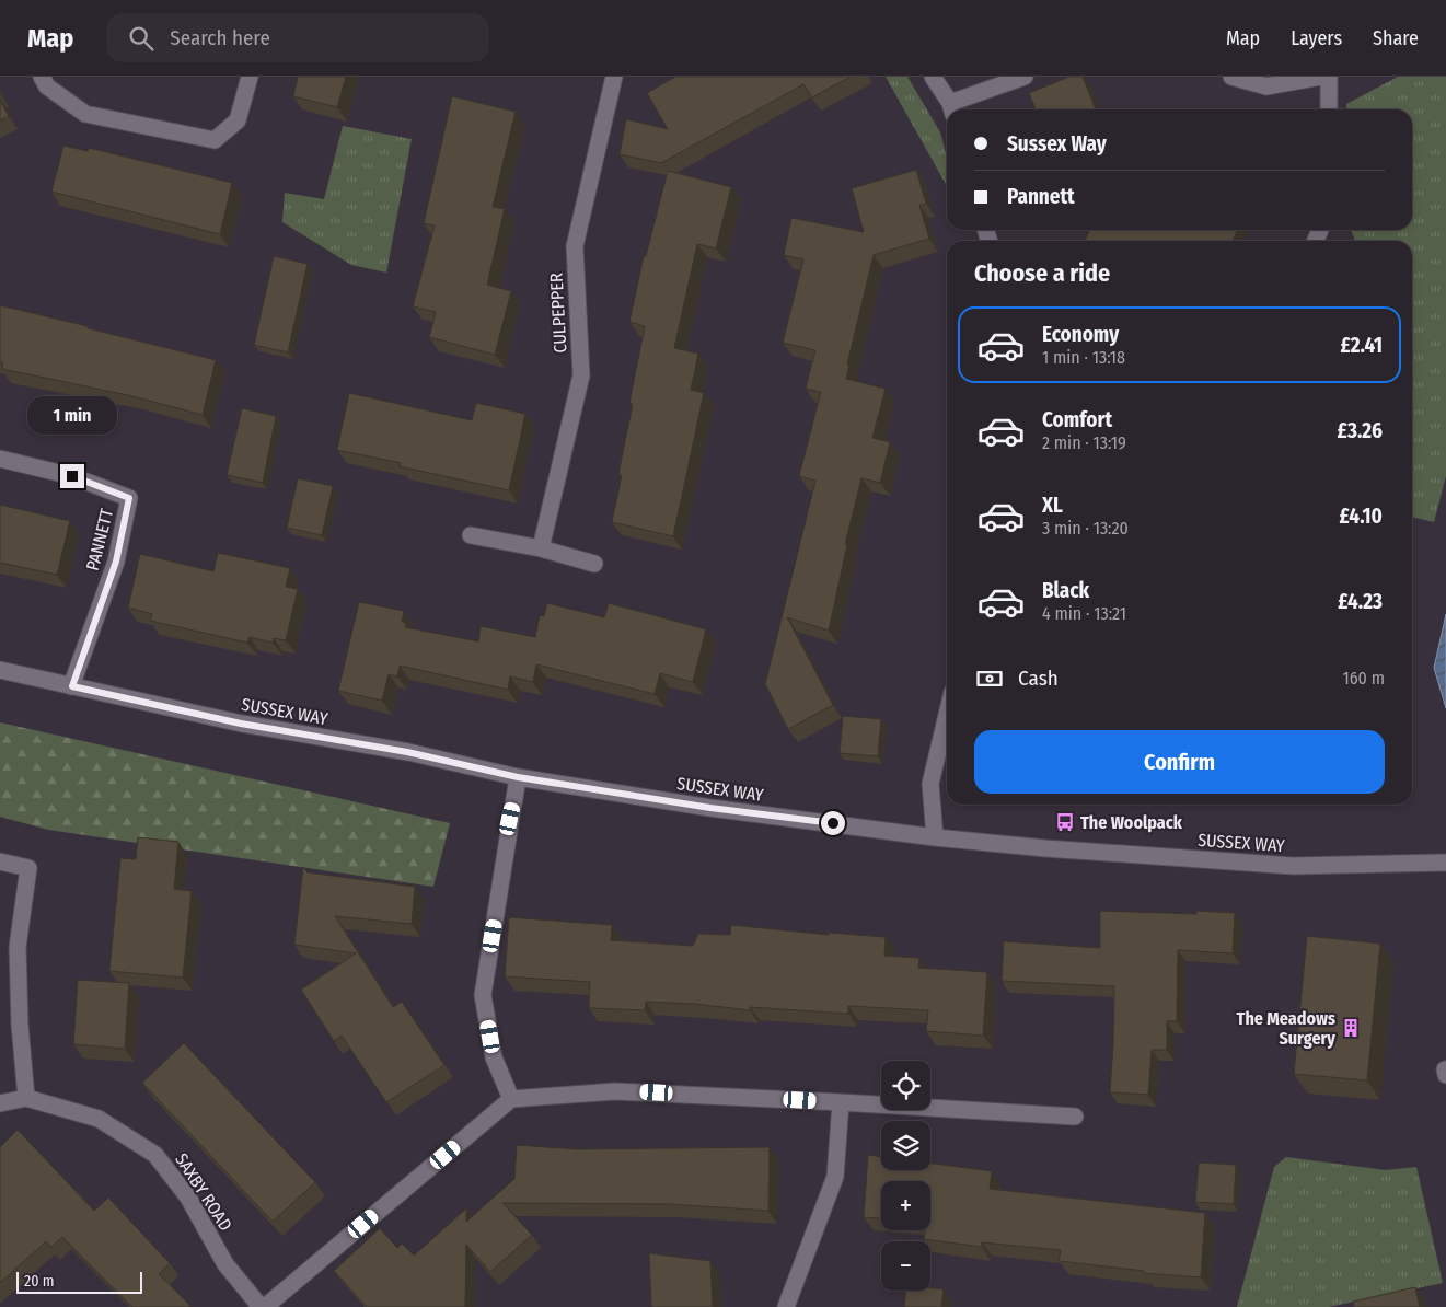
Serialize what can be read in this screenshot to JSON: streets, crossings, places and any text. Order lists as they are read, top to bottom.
{
  "streets": {
    "street": [
      "CULPEPPER",
      "PANNETT",
      "SUSSEX WAY",
      "SAXBY ROAD"
    ]
  },
  "crossings": [
    ["PANNETT", "SUSSEX WAY"]
  ],
  "places": {
    "bus stop": ["The Woolpack"],
    "building": ["The Meadows Surgery"]
  },
  "scale_bar": "20 m",
  "page": {
    "header": "Map",
    "search": "Search here",
    "nav": ["Map", "Layers", "Share"],
    "banner": ["Sussex Way", "Pannett"],
    "heading": "Choose a ride",
    "list": [
      {
        "name": "Economy",
        "note": "1 min · 13:18",
        "value": "£2.41"
      },
      {
        "name": "Comfort",
        "note": "2 min · 13:19",
        "value": "£3.26"
      },
      {
        "name": "XL",
        "note": "3 min · 13:20",
        "value": "£4.10"
      },
      {
        "name": "Black",
        "note": "4 min · 13:21",
        "value": "£4.23"
      }
    ],
    "bubble": "1 min",
    "pay": ["Cash", "160 m"],
    "buttons": "Confirm",
    "map_buttons": ["+", "−"],
    "scale": "20 m"
  }
}
